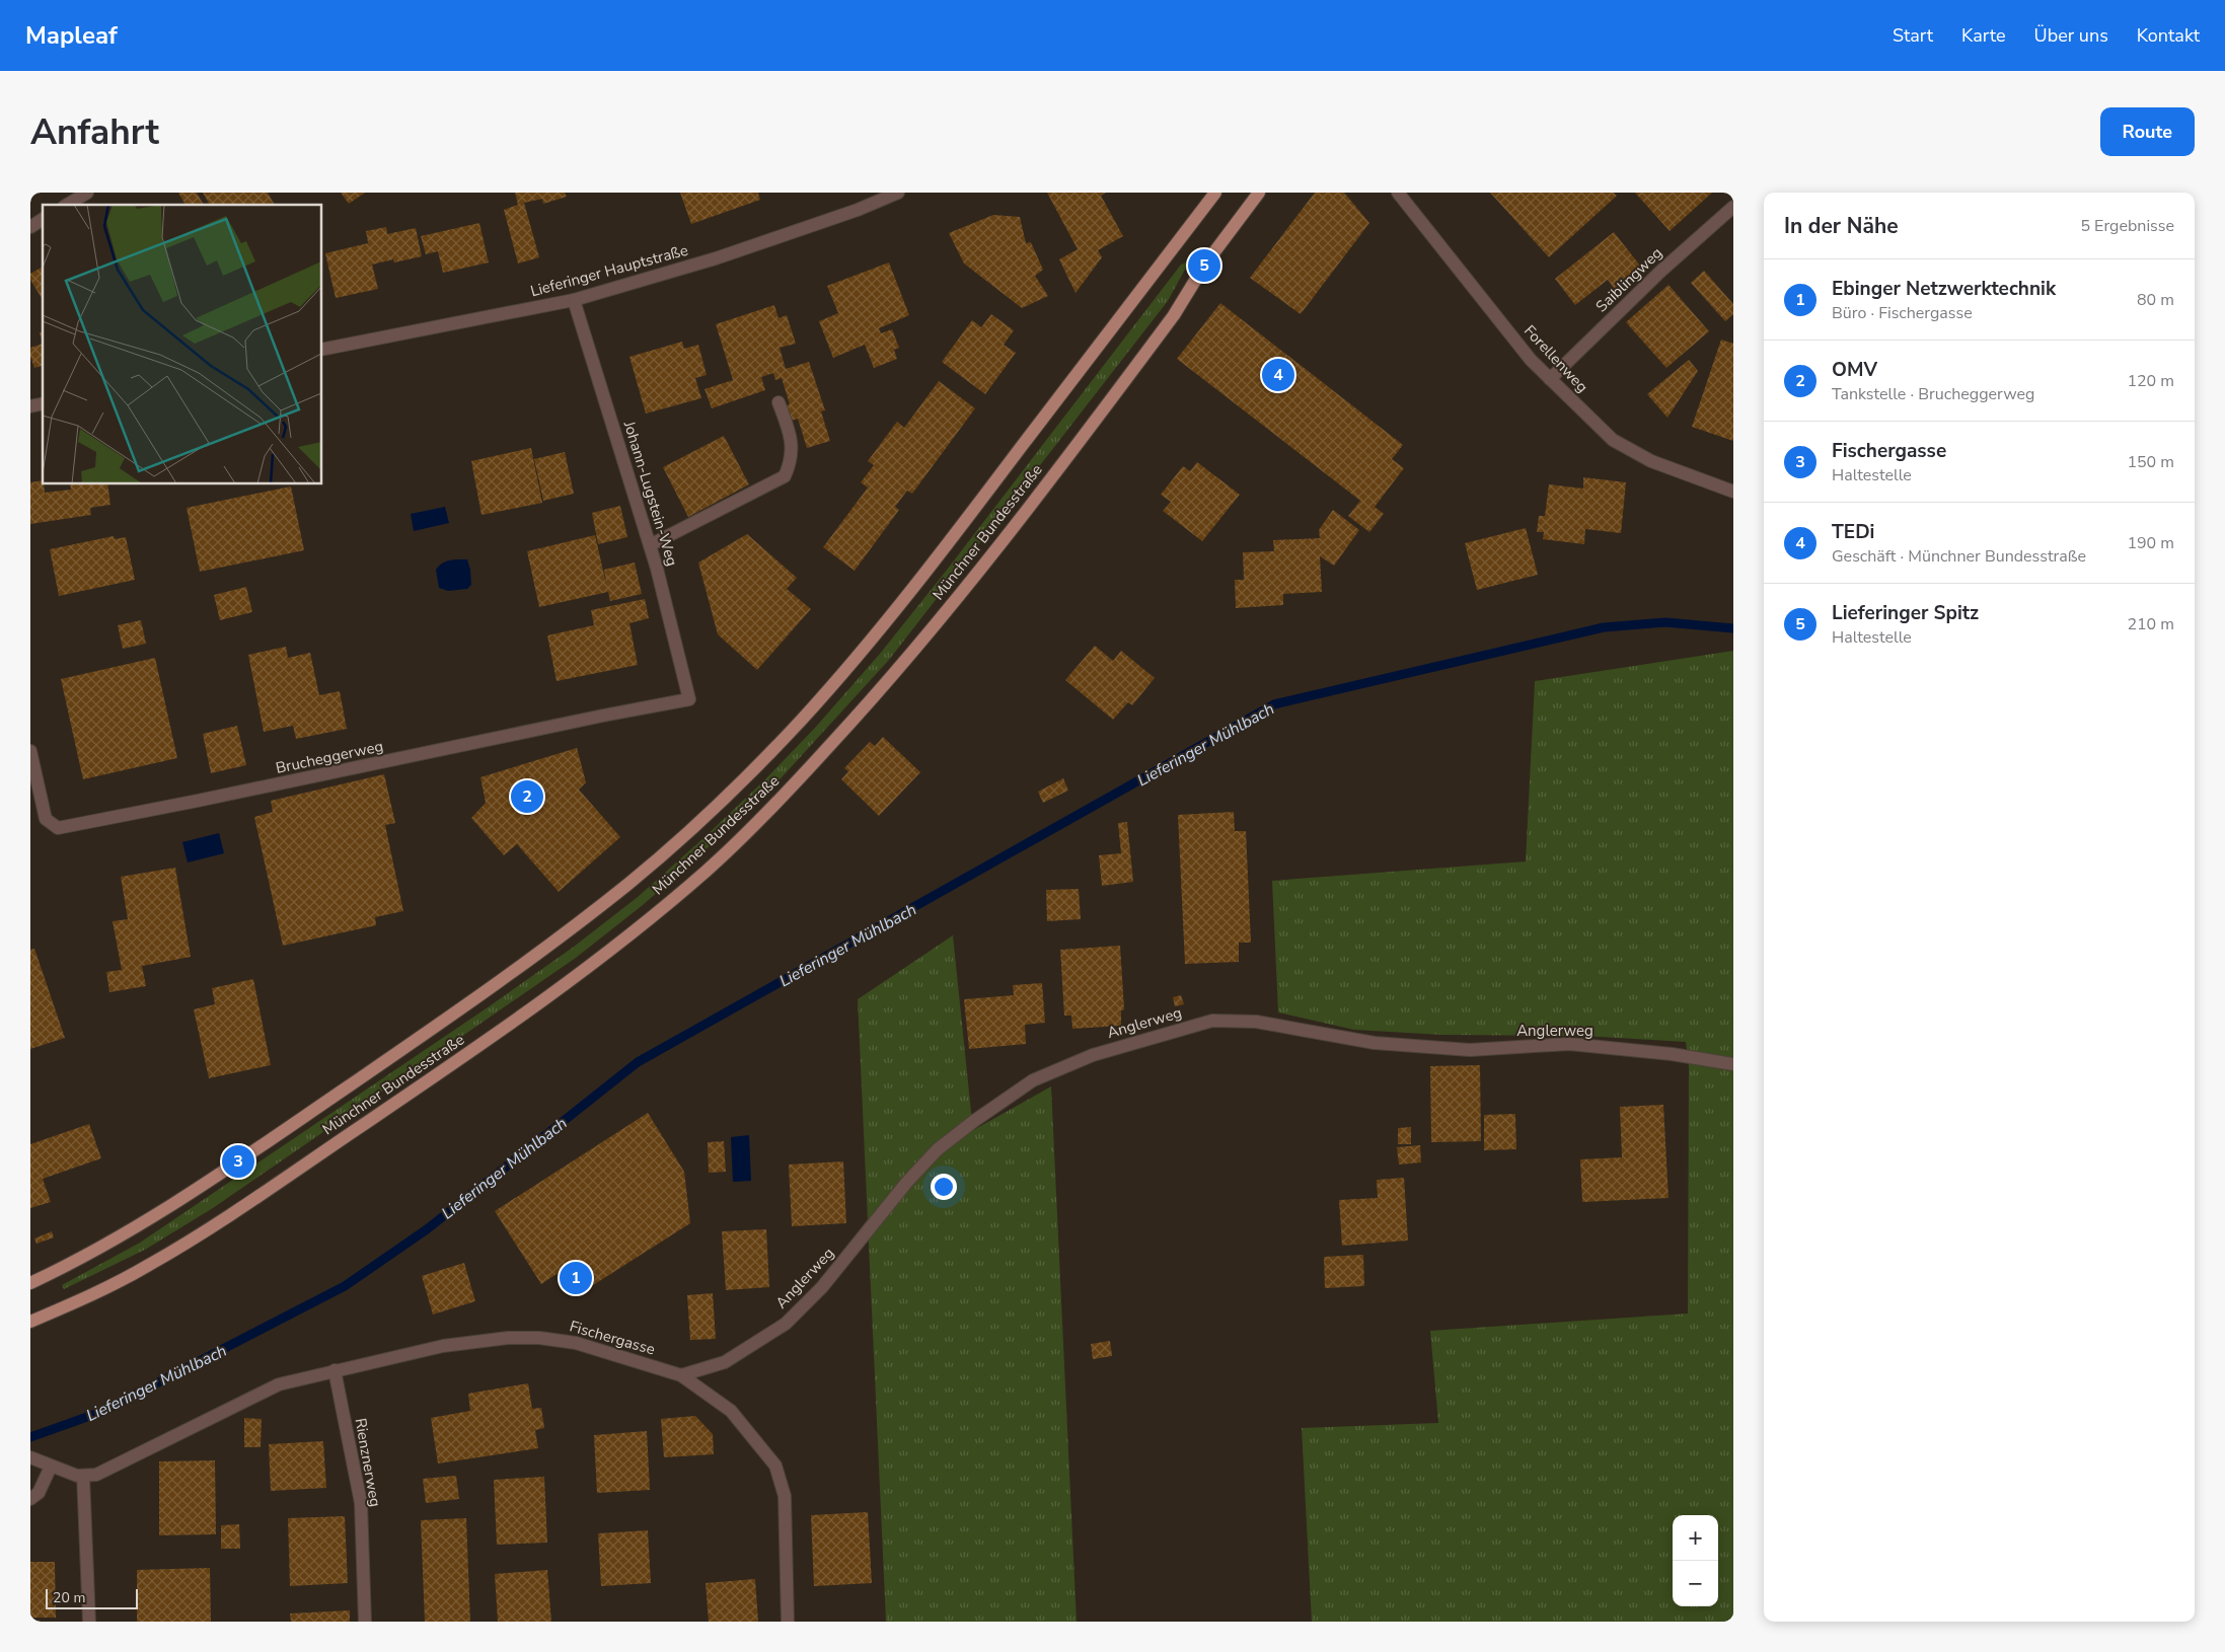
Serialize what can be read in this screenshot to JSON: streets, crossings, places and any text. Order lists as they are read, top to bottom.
{
  "streets": {
    "main road": ["Münchner Bundesstraße"],
    "street": [
      "Lieferinger Hauptstraße",
      "Saiblingweg",
      "Forellenweg",
      "Johann-Lugstein-Weg",
      "Brucheggerweg",
      "Anglerweg",
      "Fischergasse",
      "Rienznerweg"
    ]
  },
  "crossings": [
    ["Lieferinger Hauptstraße", "Johann-Lugstein-Weg"],
    ["Saiblingweg", "Forellenweg"],
    ["Johann-Lugstein-Weg", "Brucheggerweg"],
    ["Anglerweg", "Fischergasse"],
    ["Fischergasse", "Rienznerweg"]
  ],
  "water": ["Lieferinger Mühlbach"],
  "scale_bar": "20 m",
  "page": {
    "header": "Mapleaf",
    "nav": [
      "Start",
      "Karte",
      "Über uns",
      "Kontakt"
    ],
    "buttons": "Route",
    "title": "Anfahrt",
    "heading": ["In der Nähe", "5 Ergebnisse"],
    "pins": [
      "5",
      "4",
      "2",
      "3",
      "1"
    ],
    "list": [
      {
        "mark": "1",
        "name": "Ebinger Netzwerktechnik",
        "note": "Büro · Fischergasse",
        "value": "80 m"
      },
      {
        "mark": "2",
        "name": "OMV",
        "note": "Tankstelle · Brucheggerweg",
        "value": "120 m"
      },
      {
        "mark": "3",
        "name": "Fischergasse",
        "note": "Haltestelle",
        "value": "150 m"
      },
      {
        "mark": "4",
        "name": "TEDi",
        "note": "Geschäft · Münchner Bundesstraße",
        "value": "190 m"
      },
      {
        "mark": "5",
        "name": "Lieferinger Spitz",
        "note": "Haltestelle",
        "value": "210 m"
      }
    ],
    "map_buttons": ["+", "−"],
    "scale": "20 m"
  }
}
